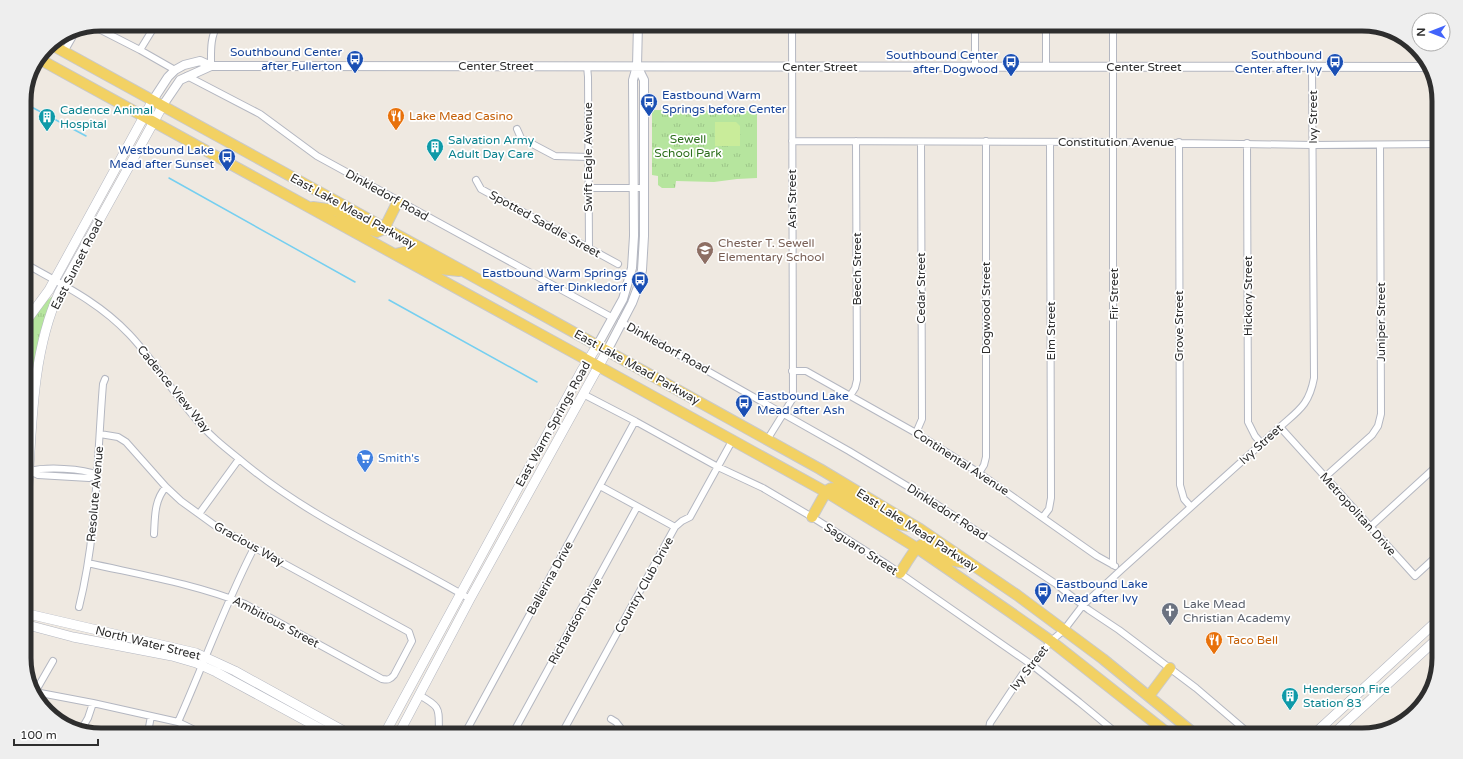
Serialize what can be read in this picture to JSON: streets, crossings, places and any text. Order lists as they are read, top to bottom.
{
  "streets": {
    "main road": [
      "Center Street",
      "East Lake Mead Parkway",
      "East Sunset Road",
      "East Warm Springs Road",
      "North Water Street"
    ],
    "street": [
      "Ivy Street",
      "Constitution Avenue",
      "Swift Eagle Avenue",
      "Dinkledorf Road",
      "Ash Street",
      "Spotted Saddle Street",
      "Beech Street",
      "Cedar Street",
      "Fir Street",
      "Hickory Street",
      "Dogwood Street",
      "Juniper Street",
      "Grove Street",
      "Elm Street",
      "Cadence View Way",
      "Continental Avenue",
      "Resolute Avenue",
      "Metropolitan Drive",
      "Gracious Way",
      "Saguaro Street",
      "Ballerina Drive",
      "Country Club Drive",
      "Richardson Drive",
      "Ambitious Street"
    ]
  },
  "crossings": [
    ["Center Street", "Ivy Street"],
    ["Center Street", "Swift Eagle Avenue"],
    ["Center Street", "Dinkledorf Road"],
    ["Center Street", "Ash Street"],
    ["Center Street", "East Lake Mead Parkway"],
    ["Center Street", "East Sunset Road"],
    ["Center Street", "Fir Street"],
    ["Center Street", "East Warm Springs Road"],
    ["Ivy Street", "Constitution Avenue"],
    ["Ivy Street", "Dinkledorf Road"],
    ["Ivy Street", "East Lake Mead Parkway"],
    ["Ivy Street", "Hickory Street"],
    ["Ivy Street", "Grove Street"],
    ["Ivy Street", "Continental Avenue"],
    ["Ivy Street", "Metropolitan Drive"],
    ["Ivy Street", "Saguaro Street"],
    ["Constitution Avenue", "Ash Street"],
    ["Constitution Avenue", "Beech Street"],
    ["Constitution Avenue", "Cedar Street"],
    ["Constitution Avenue", "Fir Street"],
    ["Constitution Avenue", "Hickory Street"],
    ["Constitution Avenue", "Dogwood Street"],
    ["Constitution Avenue", "Juniper Street"],
    ["Constitution Avenue", "Grove Street"],
    ["Constitution Avenue", "Elm Street"],
    ["Swift Eagle Avenue", "Spotted Saddle Street"],
    ["Dinkledorf Road", "Ash Street"],
    ["Dinkledorf Road", "East Warm Springs Road"],
    ["Ash Street", "East Lake Mead Parkway"],
    ["Ash Street", "Continental Avenue"],
    ["East Lake Mead Parkway", "East Sunset Road"],
    ["East Lake Mead Parkway", "East Warm Springs Road"],
    ["East Lake Mead Parkway", "Country Club Drive"],
    ["East Sunset Road", "Cadence View Way"],
    ["Beech Street", "Continental Avenue"],
    ["Cedar Street", "Continental Avenue"],
    ["Fir Street", "Continental Avenue"],
    ["Dogwood Street", "Continental Avenue"],
    ["Juniper Street", "Metropolitan Drive"],
    ["Elm Street", "Continental Avenue"],
    ["Cadence View Way", "East Warm Springs Road"],
    ["East Warm Springs Road", "Saguaro Street"],
    ["Resolute Avenue", "Gracious Way"],
    ["Resolute Avenue", "Ambitious Street"],
    ["Gracious Way", "Ambitious Street"],
    ["Saguaro Street", "Ballerina Drive"],
    ["Saguaro Street", "Country Club Drive"]
  ],
  "parks": ["Sewell School Park"],
  "places": {
    "bus stop": [
      "Southbound Center after Fullerton",
      "Southbound Center after Dogwood",
      "Southbound Center after Ivy",
      "Eastbound Warm Springs before Center",
      "Westbound Lake Mead after Sunset",
      "Eastbound Warm Springs after Dinkledorf",
      "Eastbound Lake Mead after Ash",
      "Eastbound Lake Mead after Ivy"
    ],
    "restaurant": ["Lake Mead Casino", "Taco Bell"],
    "building": ["Cadence Animal Hospital", "Salvation Army Adult Day Care", "Henderson Fire Station 83"],
    "school or university": ["Chester T. Sewell Elementary School"],
    "supermarket": ["Smith's"],
    "church": ["Lake Mead Christian Academy"]
  },
  "scale_bar": "100 m",
  "north": "left"
}
